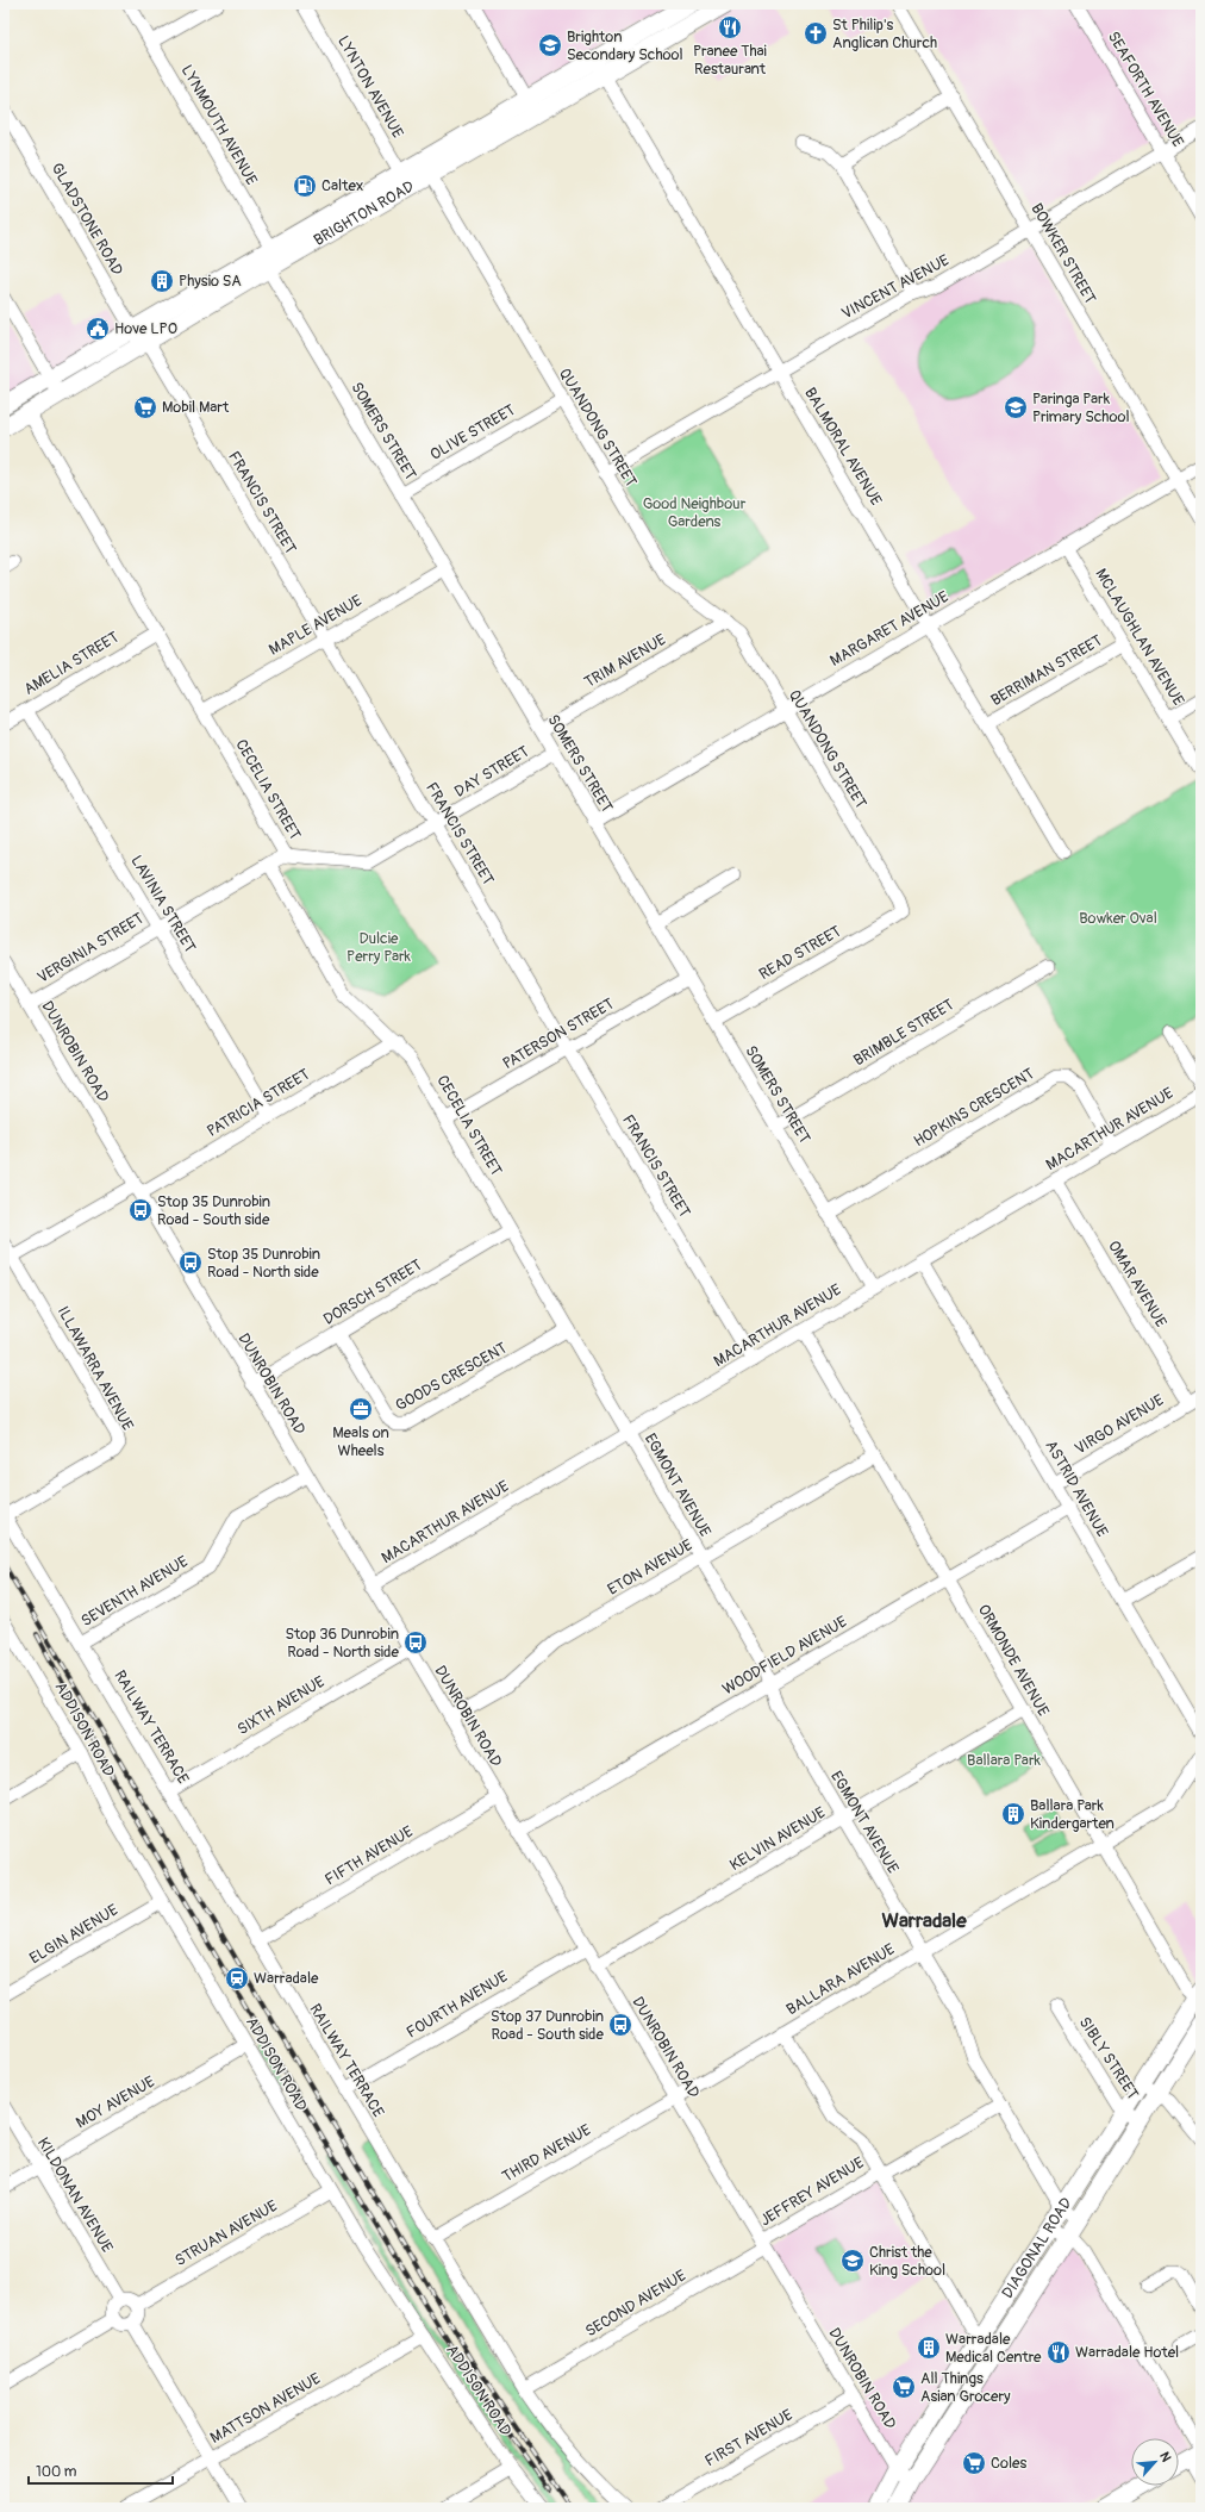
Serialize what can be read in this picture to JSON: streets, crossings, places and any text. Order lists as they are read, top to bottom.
{
  "streets": {
    "main road": ["BRIGHTON ROAD", "DIAGONAL ROAD"],
    "street": [
      "LYNTON AVENUE",
      "SEAFORTH AVENUE",
      "LYNMOUTH AVENUE",
      "GLADSTONE ROAD",
      "BOWKER STREET",
      "VINCENT AVENUE",
      "QUANDONG STREET",
      "SOMERS STREET",
      "OLIVE STREET",
      "BALMORAL AVENUE",
      "FRANCIS STREET",
      "MAPLE AVENUE",
      "MARGARET AVENUE",
      "MCLAUGHLAN AVENUE",
      "TRIM AVENUE",
      "AMELIA STREET",
      "BERRIMAN STREET",
      "DAY STREET",
      "CECELIA STREET",
      "LAVINIA STREET",
      "VERGINIA STREET",
      "READ STREET",
      "BRIMBLE STREET",
      "PATERSON STREET",
      "DUNROBIN ROAD",
      "PATRICIA STREET",
      "HOPKINS CRESCENT",
      "MACARTHUR AVENUE",
      "OMAR AVENUE",
      "DORSCH STREET",
      "ILLAWARRA AVENUE",
      "GOODS CRESCENT",
      "VIRGO AVENUE",
      "EGMONT AVENUE",
      "ASTRID AVENUE",
      "ETON AVENUE",
      "SEVENTH AVENUE",
      "WOODFIELD AVENUE",
      "ORMONDE AVENUE",
      "SIXTH AVENUE",
      "RAILWAY TERRACE",
      "ADDISON ROAD",
      "KELVIN AVENUE",
      "FIFTH AVENUE",
      "ELGIN AVENUE",
      "BALLARA AVENUE",
      "FOURTH AVENUE",
      "SIBLY STREET",
      "MOY AVENUE",
      "THIRD AVENUE",
      "JEFFREY AVENUE",
      "KILDONAN AVENUE",
      "STRUAN AVENUE",
      "SECOND AVENUE",
      "MATTSON AVENUE",
      "FIRST AVENUE"
    ]
  },
  "crossings": [
    ["LYNTON AVENUE", "BRIGHTON ROAD"],
    ["SEAFORTH AVENUE", "VINCENT AVENUE"],
    ["LYNMOUTH AVENUE", "BRIGHTON ROAD"],
    ["LYNMOUTH AVENUE", "SOMERS STREET"],
    ["BRIGHTON ROAD", "GLADSTONE ROAD"],
    ["BRIGHTON ROAD", "QUANDONG STREET"],
    ["BRIGHTON ROAD", "SOMERS STREET"],
    ["BRIGHTON ROAD", "BALMORAL AVENUE"],
    ["BRIGHTON ROAD", "FRANCIS STREET"],
    ["BRIGHTON ROAD", "CECELIA STREET"],
    ["GLADSTONE ROAD", "FRANCIS STREET"],
    ["BOWKER STREET", "VINCENT AVENUE"],
    ["BOWKER STREET", "MARGARET AVENUE"],
    ["VINCENT AVENUE", "QUANDONG STREET"],
    ["VINCENT AVENUE", "BALMORAL AVENUE"],
    ["QUANDONG STREET", "OLIVE STREET"],
    ["QUANDONG STREET", "MARGARET AVENUE"],
    ["QUANDONG STREET", "TRIM AVENUE"],
    ["QUANDONG STREET", "READ STREET"],
    ["SOMERS STREET", "OLIVE STREET"],
    ["SOMERS STREET", "MAPLE AVENUE"],
    ["SOMERS STREET", "MARGARET AVENUE"],
    ["SOMERS STREET", "TRIM AVENUE"],
    ["SOMERS STREET", "DAY STREET"],
    ["SOMERS STREET", "READ STREET"],
    ["SOMERS STREET", "BRIMBLE STREET"],
    ["SOMERS STREET", "PATERSON STREET"],
    ["SOMERS STREET", "HOPKINS CRESCENT"],
    ["SOMERS STREET", "MACARTHUR AVENUE"],
    ["BALMORAL AVENUE", "MARGARET AVENUE"],
    ["BALMORAL AVENUE", "BERRIMAN STREET"],
    ["FRANCIS STREET", "MAPLE AVENUE"],
    ["FRANCIS STREET", "DAY STREET"],
    ["FRANCIS STREET", "PATERSON STREET"],
    ["FRANCIS STREET", "MACARTHUR AVENUE"],
    ["MAPLE AVENUE", "CECELIA STREET"],
    ["MARGARET AVENUE", "MCLAUGHLAN AVENUE"],
    ["MCLAUGHLAN AVENUE", "BERRIMAN STREET"],
    ["AMELIA STREET", "CECELIA STREET"],
    ["AMELIA STREET", "LAVINIA STREET"],
    ["DAY STREET", "CECELIA STREET"],
    ["CECELIA STREET", "VERGINIA STREET"],
    ["CECELIA STREET", "PATERSON STREET"],
    ["CECELIA STREET", "PATRICIA STREET"],
    ["CECELIA STREET", "MACARTHUR AVENUE"],
    ["CECELIA STREET", "DORSCH STREET"],
    ["CECELIA STREET", "GOODS CRESCENT"],
    ["CECELIA STREET", "EGMONT AVENUE"],
    ["LAVINIA STREET", "VERGINIA STREET"],
    ["LAVINIA STREET", "PATRICIA STREET"],
    ["VERGINIA STREET", "DUNROBIN ROAD"],
    ["DUNROBIN ROAD", "PATRICIA STREET"],
    ["DUNROBIN ROAD", "MACARTHUR AVENUE"],
    ["DUNROBIN ROAD", "DORSCH STREET"],
    ["DUNROBIN ROAD", "ETON AVENUE"],
    ["DUNROBIN ROAD", "SEVENTH AVENUE"],
    ["DUNROBIN ROAD", "WOODFIELD AVENUE"],
    ["DUNROBIN ROAD", "SIXTH AVENUE"],
    ["DUNROBIN ROAD", "KELVIN AVENUE"],
    ["DUNROBIN ROAD", "FIFTH AVENUE"],
    ["DUNROBIN ROAD", "BALLARA AVENUE"],
    ["DUNROBIN ROAD", "FOURTH AVENUE"],
    ["DUNROBIN ROAD", "THIRD AVENUE"],
    ["DUNROBIN ROAD", "JEFFREY AVENUE"],
    ["DUNROBIN ROAD", "DIAGONAL ROAD"],
    ["DUNROBIN ROAD", "SECOND AVENUE"],
    ["DUNROBIN ROAD", "FIRST AVENUE"],
    ["PATRICIA STREET", "ILLAWARRA AVENUE"],
    ["HOPKINS CRESCENT", "MACARTHUR AVENUE"],
    ["MACARTHUR AVENUE", "OMAR AVENUE"],
    ["MACARTHUR AVENUE", "EGMONT AVENUE"],
    ["MACARTHUR AVENUE", "ASTRID AVENUE"],
    ["MACARTHUR AVENUE", "ORMONDE AVENUE"],
    ["OMAR AVENUE", "VIRGO AVENUE"],
    ["DORSCH STREET", "GOODS CRESCENT"],
    ["ILLAWARRA AVENUE", "RAILWAY TERRACE"],
    ["VIRGO AVENUE", "ASTRID AVENUE"],
    ["EGMONT AVENUE", "ETON AVENUE"],
    ["EGMONT AVENUE", "WOODFIELD AVENUE"],
    ["EGMONT AVENUE", "KELVIN AVENUE"],
    ["EGMONT AVENUE", "BALLARA AVENUE"],
    ["EGMONT AVENUE", "JEFFREY AVENUE"],
    ["EGMONT AVENUE", "DIAGONAL ROAD"],
    ["ASTRID AVENUE", "WOODFIELD AVENUE"],
    ["ETON AVENUE", "ORMONDE AVENUE"],
    ["SEVENTH AVENUE", "RAILWAY TERRACE"],
    ["WOODFIELD AVENUE", "ORMONDE AVENUE"],
    ["ORMONDE AVENUE", "KELVIN AVENUE"],
    ["ORMONDE AVENUE", "BALLARA AVENUE"],
    ["ORMONDE AVENUE", "DIAGONAL ROAD"],
    ["SIXTH AVENUE", "RAILWAY TERRACE"],
    ["RAILWAY TERRACE", "FIFTH AVENUE"],
    ["RAILWAY TERRACE", "FOURTH AVENUE"],
    ["RAILWAY TERRACE", "THIRD AVENUE"],
    ["RAILWAY TERRACE", "SECOND AVENUE"],
    ["ADDISON ROAD", "ELGIN AVENUE"],
    ["ADDISON ROAD", "MOY AVENUE"],
    ["ADDISON ROAD", "STRUAN AVENUE"],
    ["ADDISON ROAD", "MATTSON AVENUE"],
    ["BALLARA AVENUE", "THIRD AVENUE"],
    ["SIBLY STREET", "DIAGONAL ROAD"],
    ["MOY AVENUE", "KILDONAN AVENUE"],
    ["JEFFREY AVENUE", "SECOND AVENUE"],
    ["KILDONAN AVENUE", "STRUAN AVENUE"]
  ],
  "districts": ["Warradale"],
  "parks": [
    "Good Neighbour Gardens",
    "Bowker Oval",
    "Dulcie Perry Park",
    "Ballara Park"
  ],
  "places": {
    "restaurant": ["Pranee Thai Restaurant", "Warradale Hotel"],
    "church": ["St Philip's Anglican Church"],
    "school or university": ["Brighton Secondary School", "Paringa Park Primary School", "Christ the King School"],
    "fuel station": ["Caltex"],
    "building": ["Physio SA", "Ballara Park Kindergarten", "Warradale Medical Centre"],
    "public building": ["Hove LPO"],
    "supermarket": ["Mobil Mart", "All Things Asian Grocery", "Coles"],
    "bus stop": [
      "Stop 35 Dunrobin Road - South side",
      "Stop 35 Dunrobin Road - North side",
      "Stop 36 Dunrobin Road - North side",
      "Stop 37 Dunrobin Road - South side"
    ],
    "office": ["Meals on Wheels"],
    "station": ["Warradale"]
  },
  "scale_bar": "100 m",
  "north": "top right"
}
